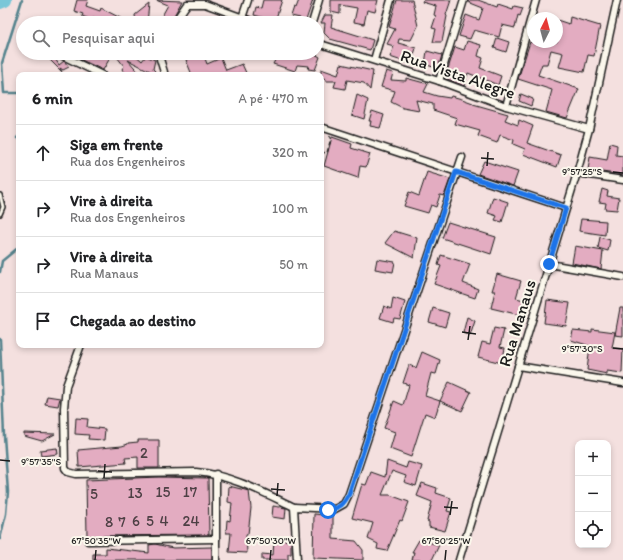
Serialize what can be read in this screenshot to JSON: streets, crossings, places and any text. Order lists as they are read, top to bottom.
{
  "streets": {
    "street": ["Rua Vista Alegre", "Rua Manaus"]
  },
  "crossings": [
    ["Rua Vista Alegre", "Rua Manaus"]
  ],
  "house_numbers": [
    "2",
    "15",
    "17",
    "13",
    "5",
    "6",
    "5",
    "4",
    "24",
    "8",
    "7"
  ],
  "north": "top",
  "page": {
    "search": "Pesquisar aqui",
    "heading": ["6 min", "A pé · 470 m"],
    "list": [
      ["Siga em frente", "Rua dos Engenheiros", "320 m"],
      ["Vire à direita", "Rua dos Engenheiros", "100 m"],
      ["Vire à direita", "Rua Manaus", "50 m"],
      "Chegada ao destino"
    ],
    "map_buttons": ["+", "−"]
  },
  "coordinates": [
    "9°57'25\"S",
    "9°57'30\"S",
    "9°57'35\"S",
    "67°50'35\"W",
    "67°50'30\"W",
    "67°50'25\"W"
  ]
}
